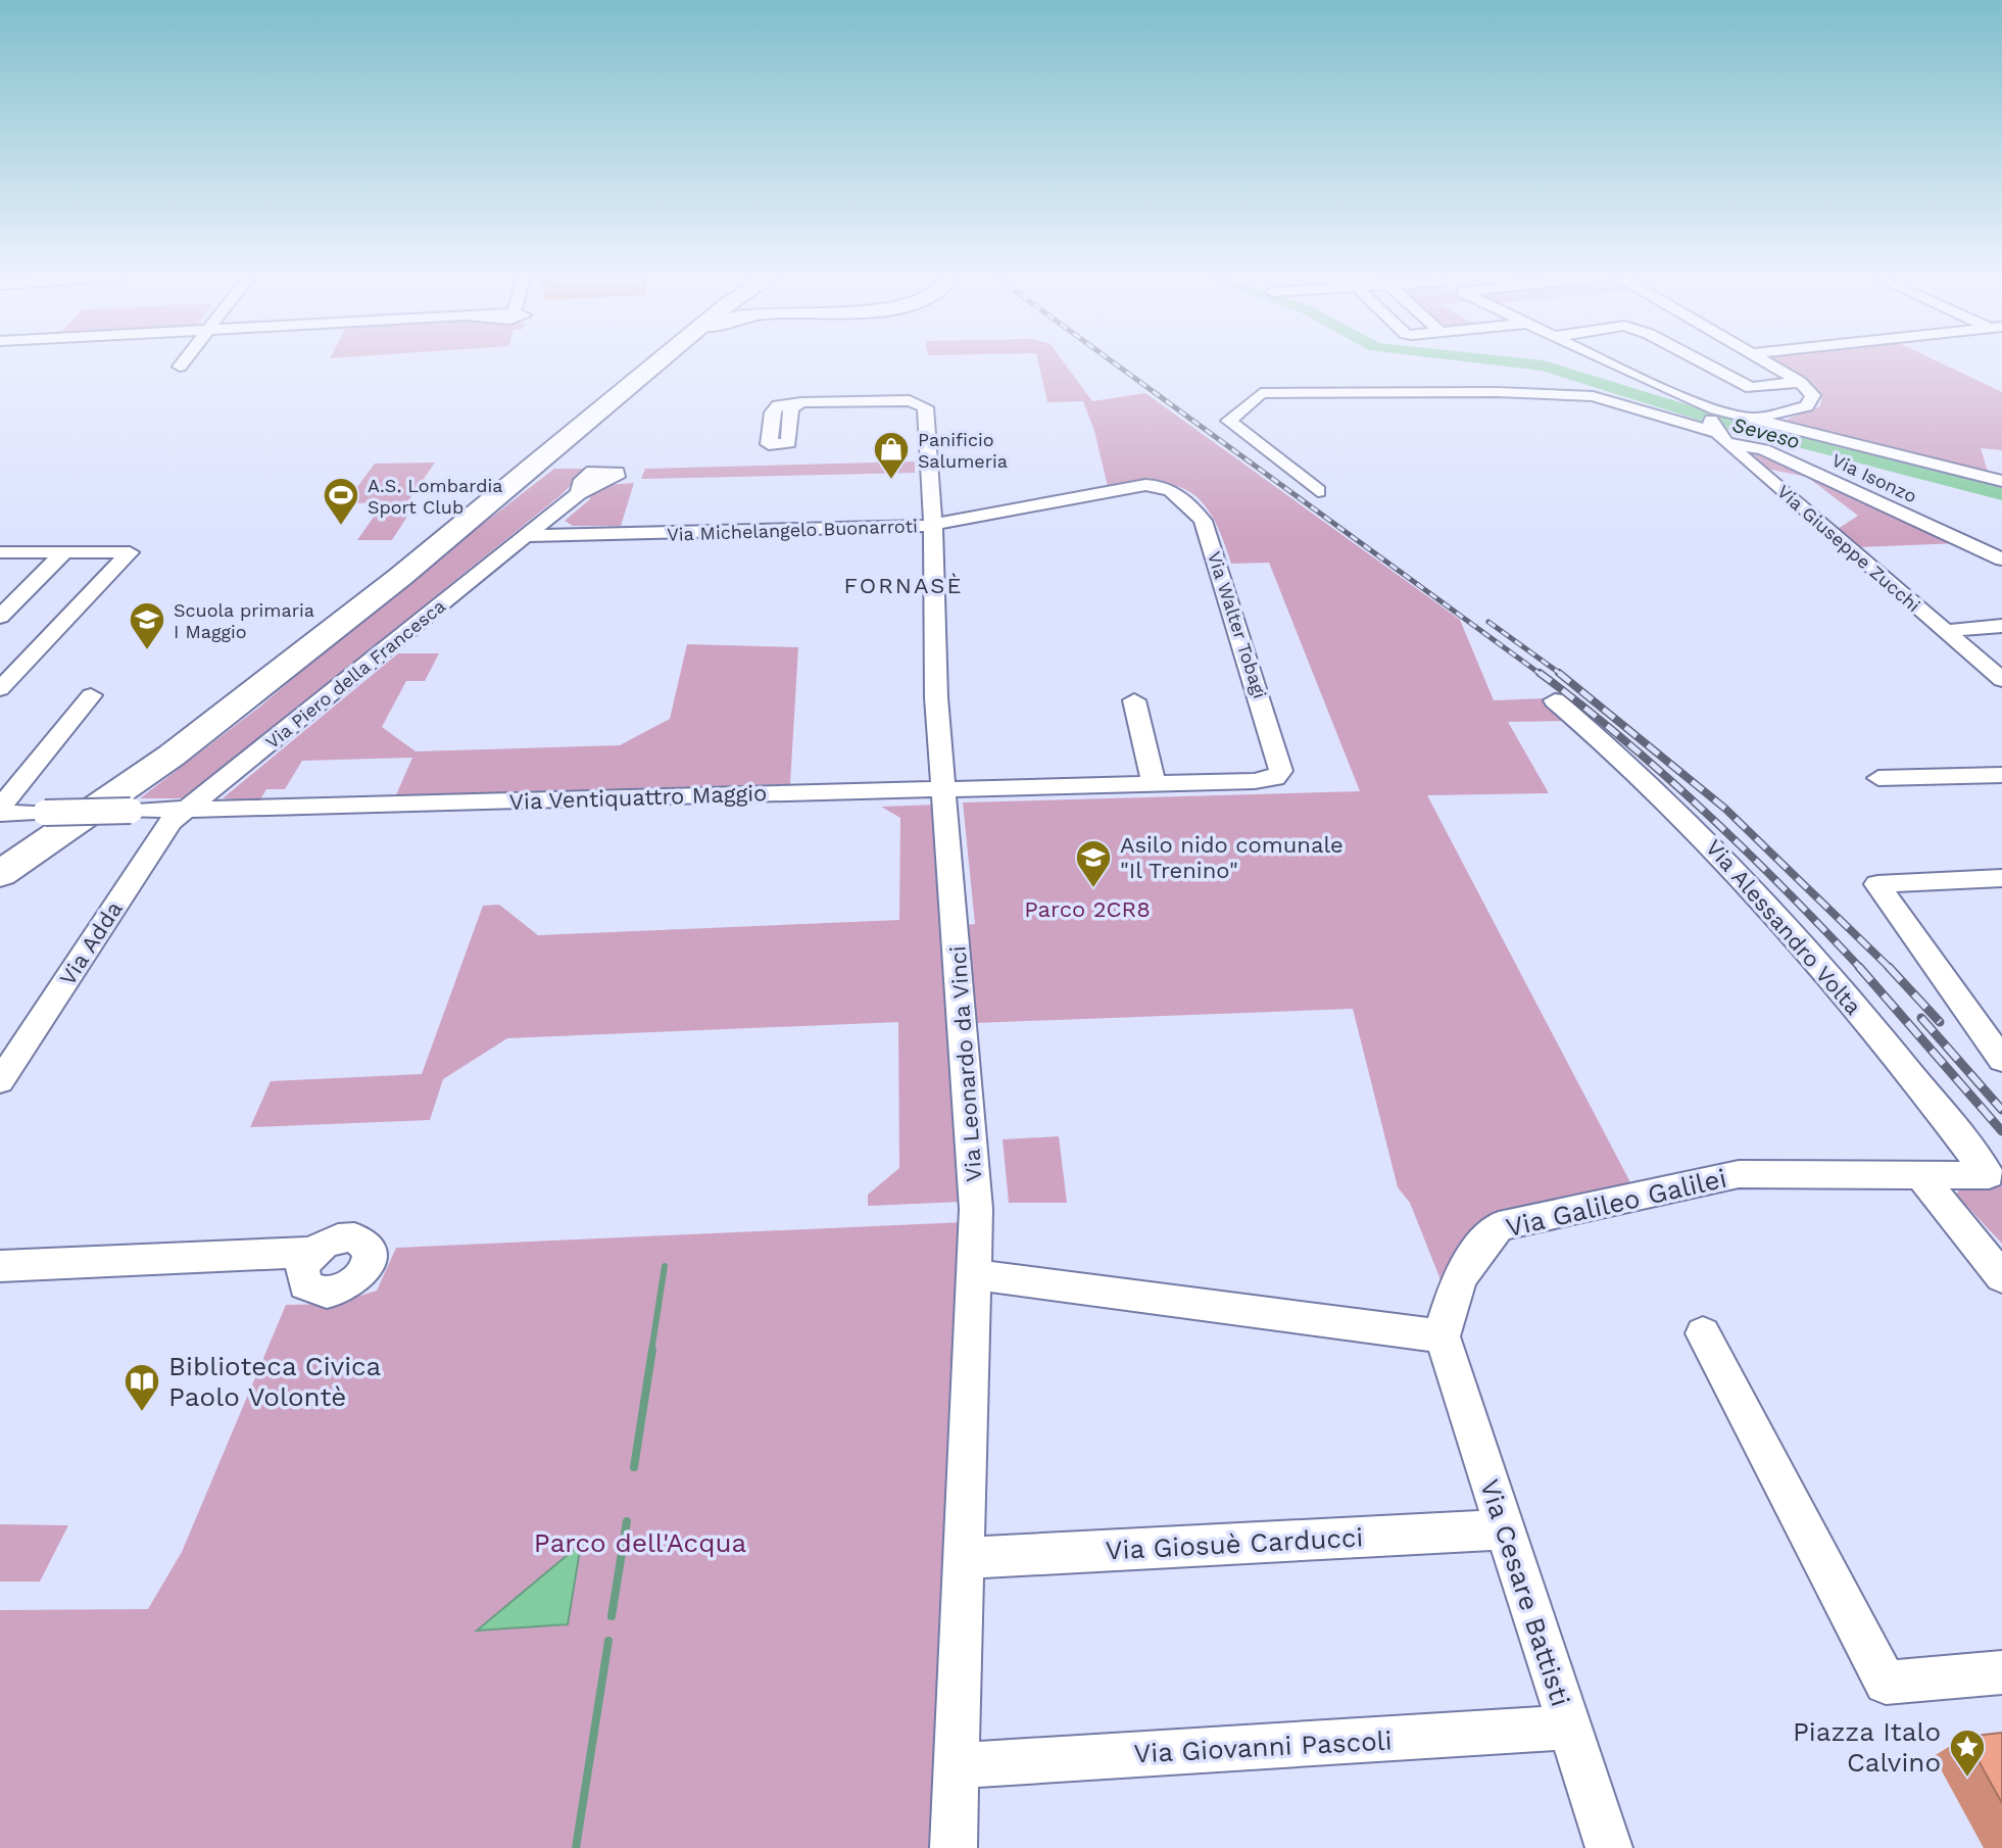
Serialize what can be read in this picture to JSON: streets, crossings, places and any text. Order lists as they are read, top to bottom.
{
  "streets": {
    "street": [
      "Via Isonzo",
      "Via Michelangelo Buonarroti",
      "Via Giuseppe Zucchi",
      "Via Walter Tobagi",
      "Via Piero della Francesca",
      "Via Ventiquattro Maggio",
      "Via Alessandro Volta",
      "Via Adda",
      "Via Leonardo da Vinci",
      "Via Galileo Galilei",
      "Via Giosuè Carducci",
      "Via Cesare Battisti",
      "Via Giovanni Pascoli"
    ]
  },
  "crossings": [
    ["Via Isonzo", "Via Giuseppe Zucchi"],
    ["Via Michelangelo Buonarroti", "Via Walter Tobagi"],
    ["Via Michelangelo Buonarroti", "Via Piero della Francesca"],
    ["Via Michelangelo Buonarroti", "Via Leonardo da Vinci"],
    ["Via Walter Tobagi", "Via Ventiquattro Maggio"],
    ["Via Piero della Francesca", "Via Ventiquattro Maggio"],
    ["Via Piero della Francesca", "Via Adda"],
    ["Via Ventiquattro Maggio", "Via Adda"],
    ["Via Ventiquattro Maggio", "Via Leonardo da Vinci"],
    ["Via Alessandro Volta", "Via Galileo Galilei"],
    ["Via Leonardo da Vinci", "Via Giosuè Carducci"],
    ["Via Leonardo da Vinci", "Via Giovanni Pascoli"],
    ["Via Galileo Galilei", "Via Cesare Battisti"],
    ["Via Giosuè Carducci", "Via Cesare Battisti"],
    ["Via Cesare Battisti", "Via Giovanni Pascoli"]
  ],
  "districts": ["FORNASÈ"],
  "water": ["Seveso"],
  "parks": ["Parco 2CR8", "Parco dell'Acqua"],
  "places": {
    "shop": ["Panificio Salumeria"],
    "sports": ["A.S. Lombardia Sport Club"],
    "school or university": ["Scuola primaria I Maggio", "Asilo nido comunale \"Il Trenino\""],
    "library": ["Biblioteca Civica Paolo Volontè"],
    "place": ["Piazza Italo Calvino"]
  }
}
